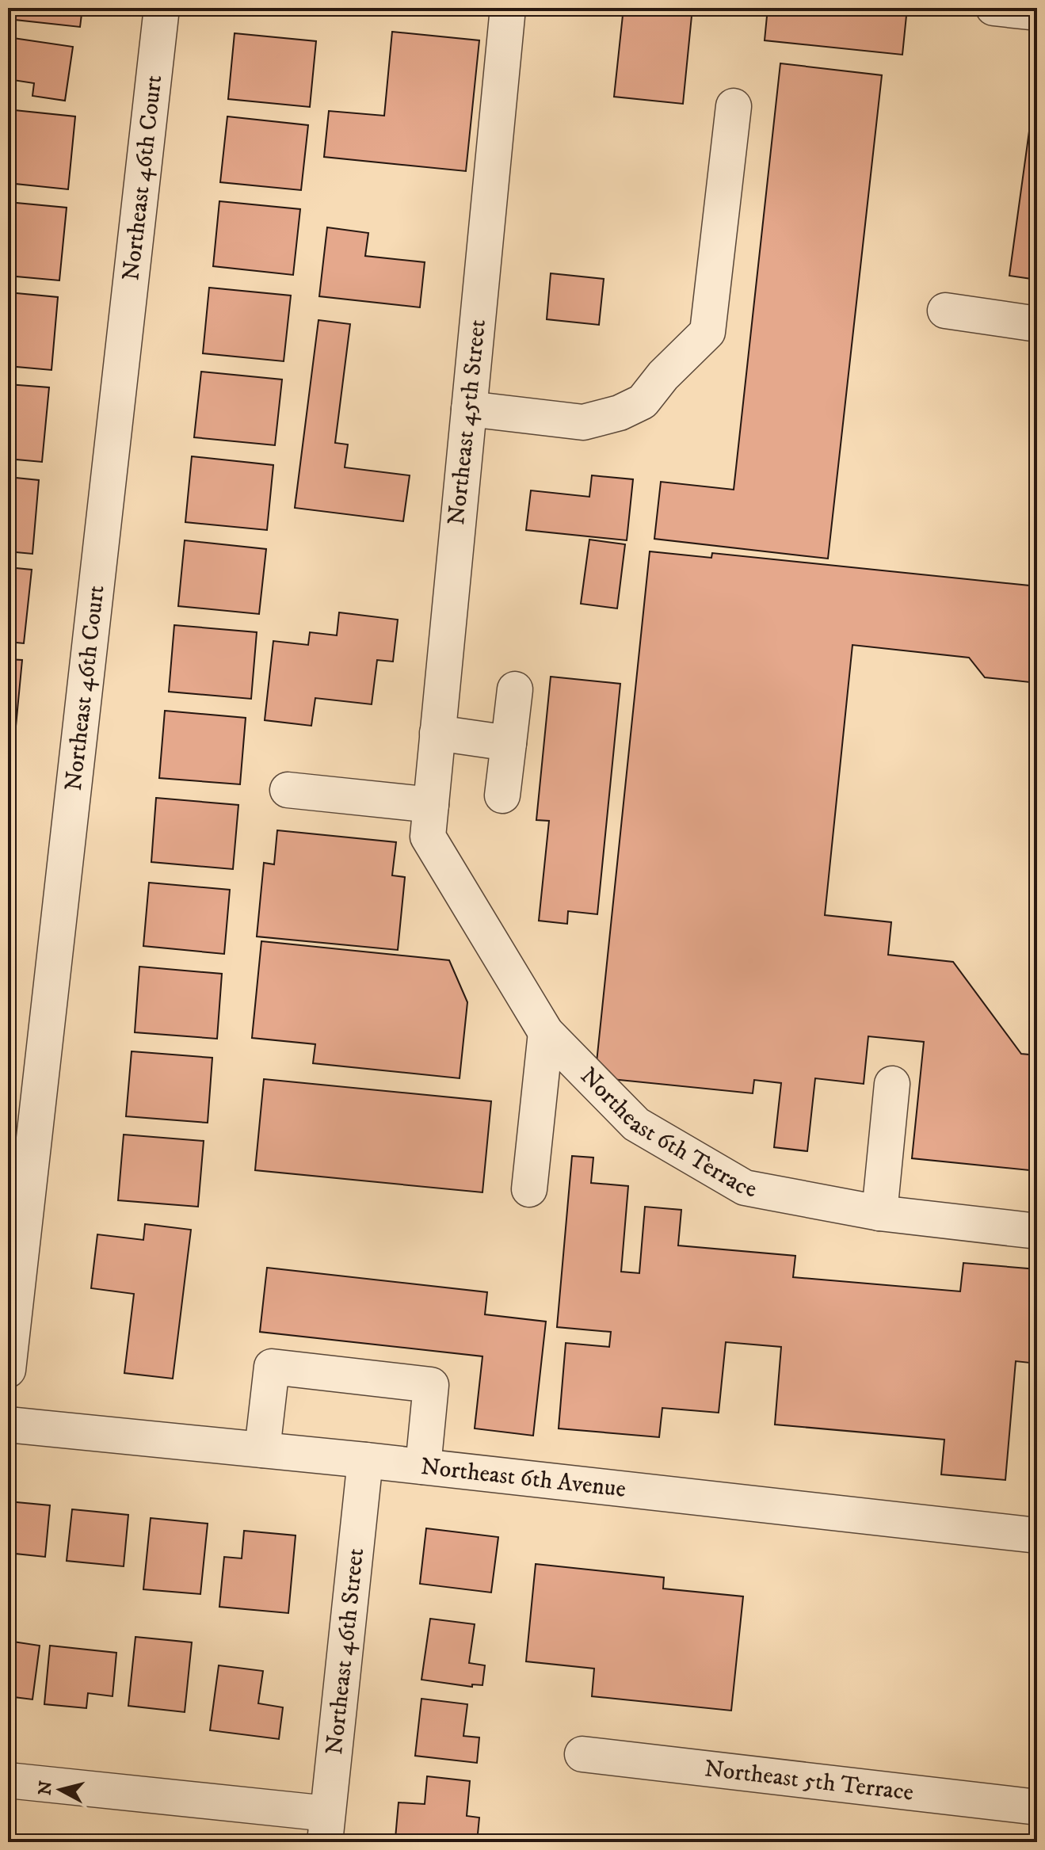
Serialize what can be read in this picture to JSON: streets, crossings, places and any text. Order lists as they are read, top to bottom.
{
  "streets": {
    "street": [
      "Northeast 46th Court",
      "Northeast 45th Street",
      "Northeast 6th Terrace",
      "Northeast 6th Avenue",
      "Northeast 46th Street",
      "Northeast 5th Terrace"
    ]
  },
  "crossings": [
    ["Northeast 45th Street", "Northeast 6th Terrace"],
    ["Northeast 6th Avenue", "Northeast 46th Street"]
  ],
  "north": "left"
}
